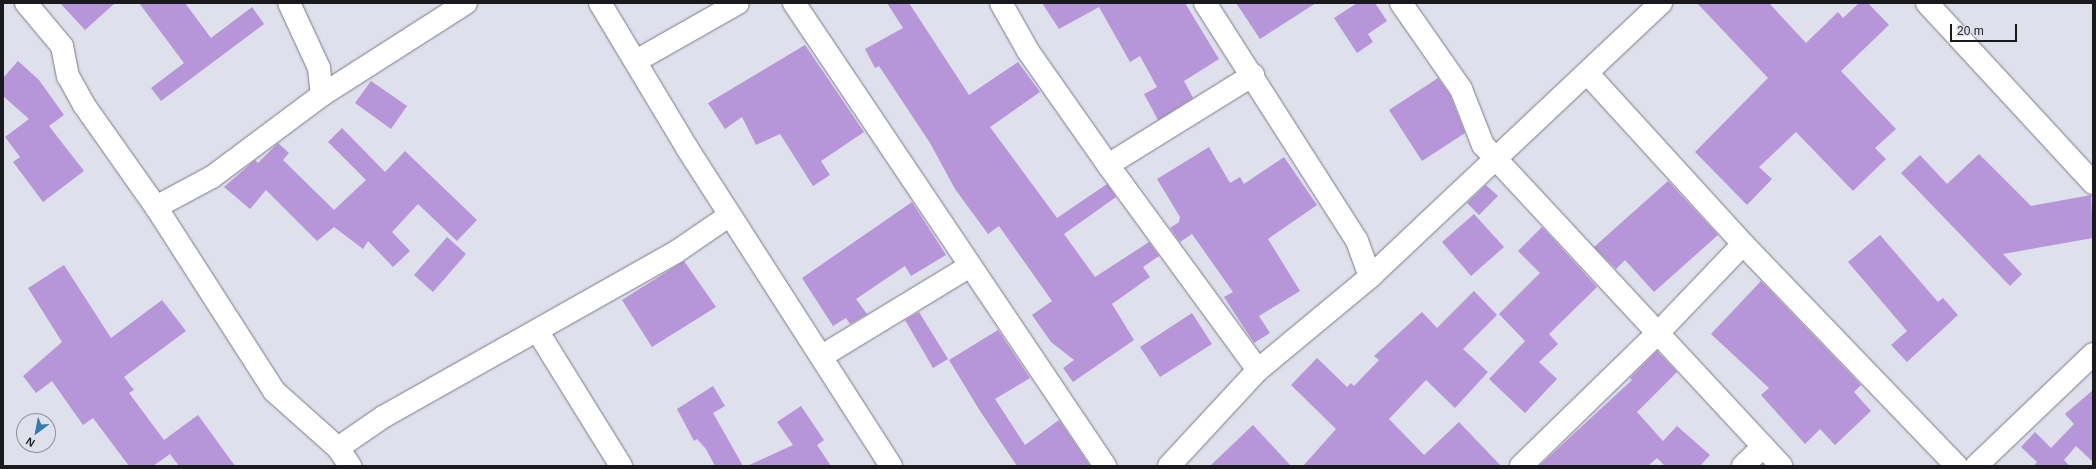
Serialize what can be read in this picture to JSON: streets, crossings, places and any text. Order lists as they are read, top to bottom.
{
  "scale_bar": "20 m",
  "north": "bottom left"
}
